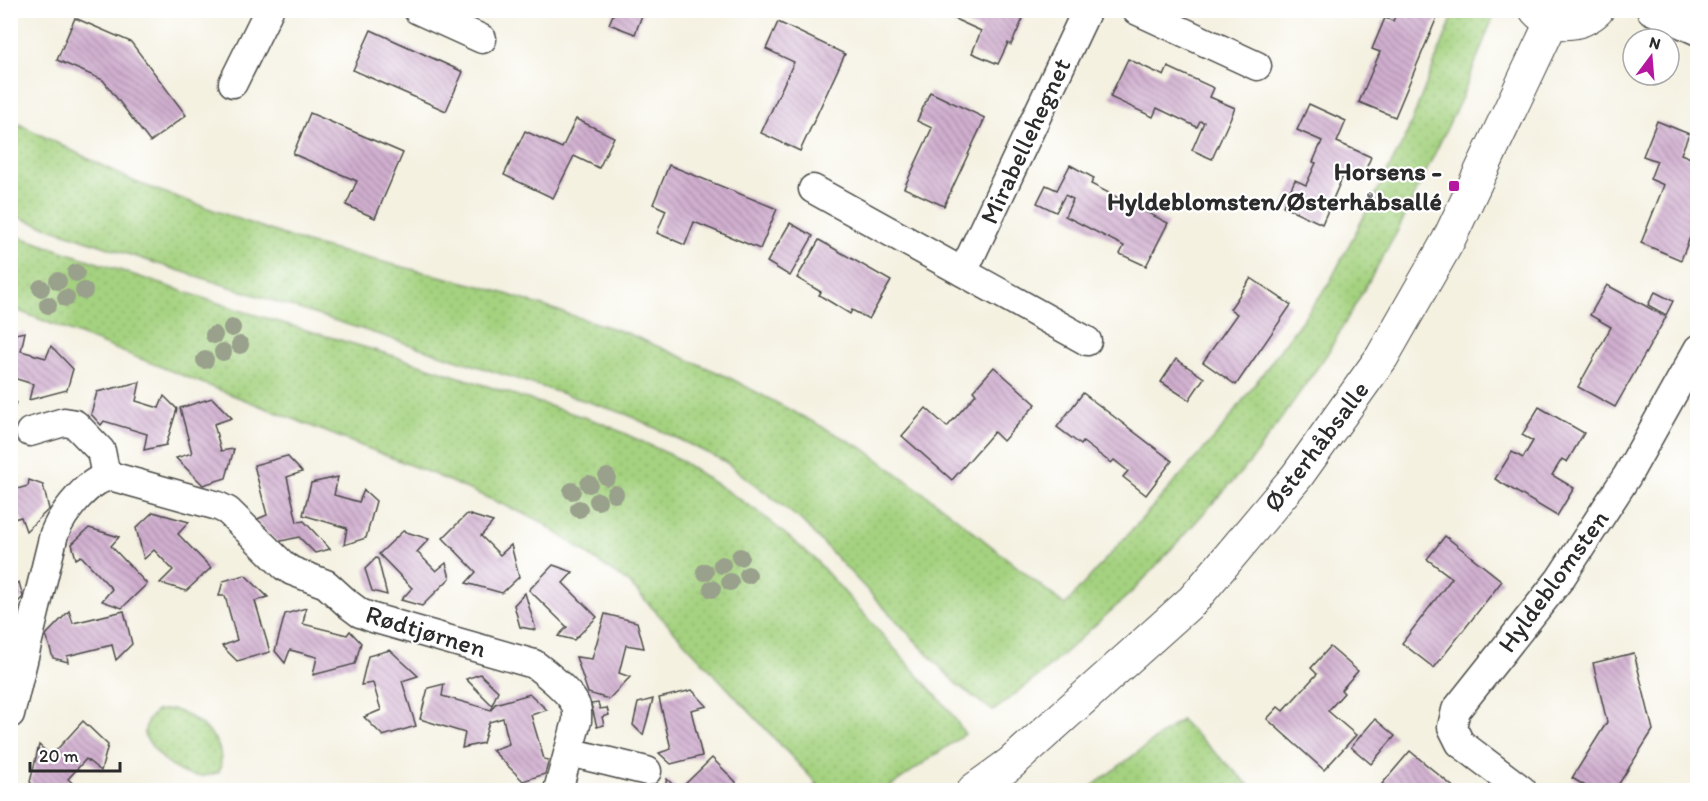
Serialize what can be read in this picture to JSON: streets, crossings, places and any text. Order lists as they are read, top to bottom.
{
  "streets": {
    "street": [
      "Mirabellehegnet",
      "Østerhåbsalle",
      "Hyldeblomsten",
      "Rødtjørnen"
    ]
  },
  "places": {
    "transit": ["Horsens - Hyldeblomsten/Østerhåbsallé"]
  },
  "scale_bar": "20 m",
  "north": "top"
}
